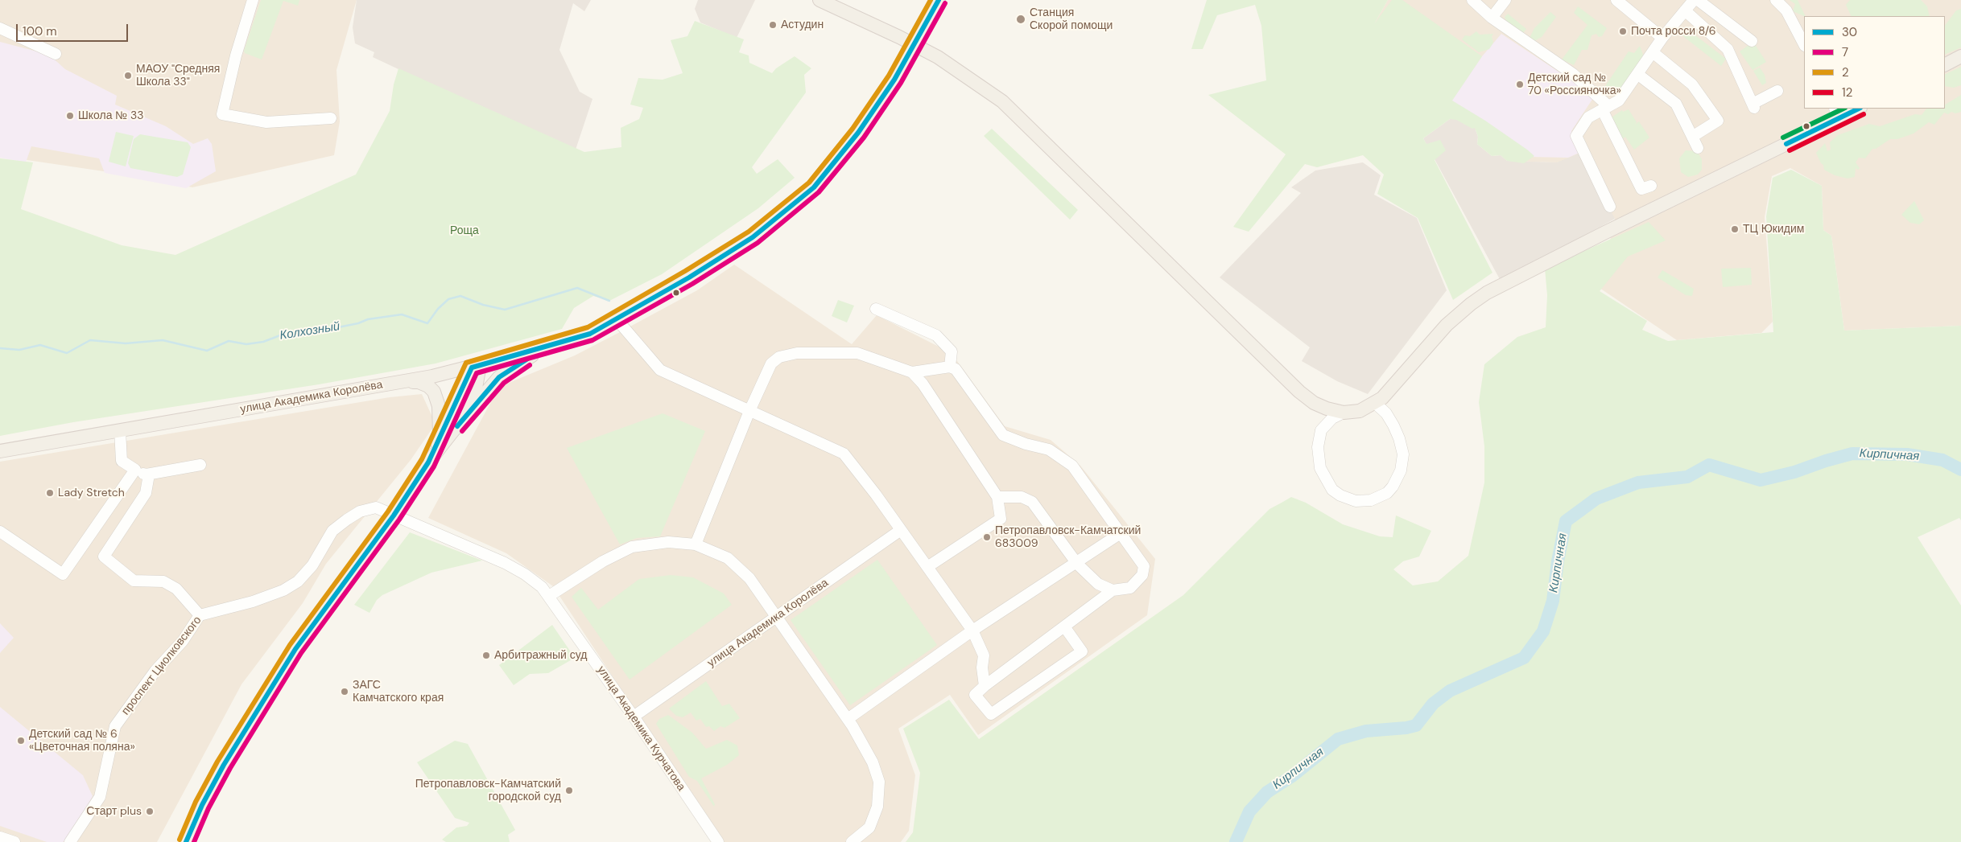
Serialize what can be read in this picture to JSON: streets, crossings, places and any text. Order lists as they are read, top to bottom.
{
  "streets": {
    "main road": ["улица Академика Королёва"],
    "street": ["проспект Циолковского", "улица Академика Курчатова"]
  },
  "crossings": [
    ["улица Академика Королёва", "улица Академика Курчатова"],
    ["проспект Циолковского", "улица Академика Курчатова"]
  ],
  "water": ["Колхозный", "Кирпичная"],
  "parks": ["Роща"],
  "places": [
    "Станция Скорой помощи",
    "Астудин",
    "Почта росси 8/6",
    "МАОУ \"Средняя Школа 33\"",
    "Детский сад № 70 «Россияночка»",
    "Школа № 33",
    "ТЦ Юкидим",
    "Lady Stretch",
    "Петропавловск-Камчатский 683009",
    "Арбитражный суд",
    "ЗАГС Камчатского края",
    "Детский сад № 6 «Цветочная поляна»",
    "Петропавловск-Камчатский городской суд",
    "Старт plus"
  ],
  "lines": [
    "transit line 30",
    "transit line 2",
    "transit line 7",
    "transit line 12"
  ],
  "legend": [
    "30",
    "7",
    "2",
    "12"
  ],
  "scale_bar": "100 m"
}
